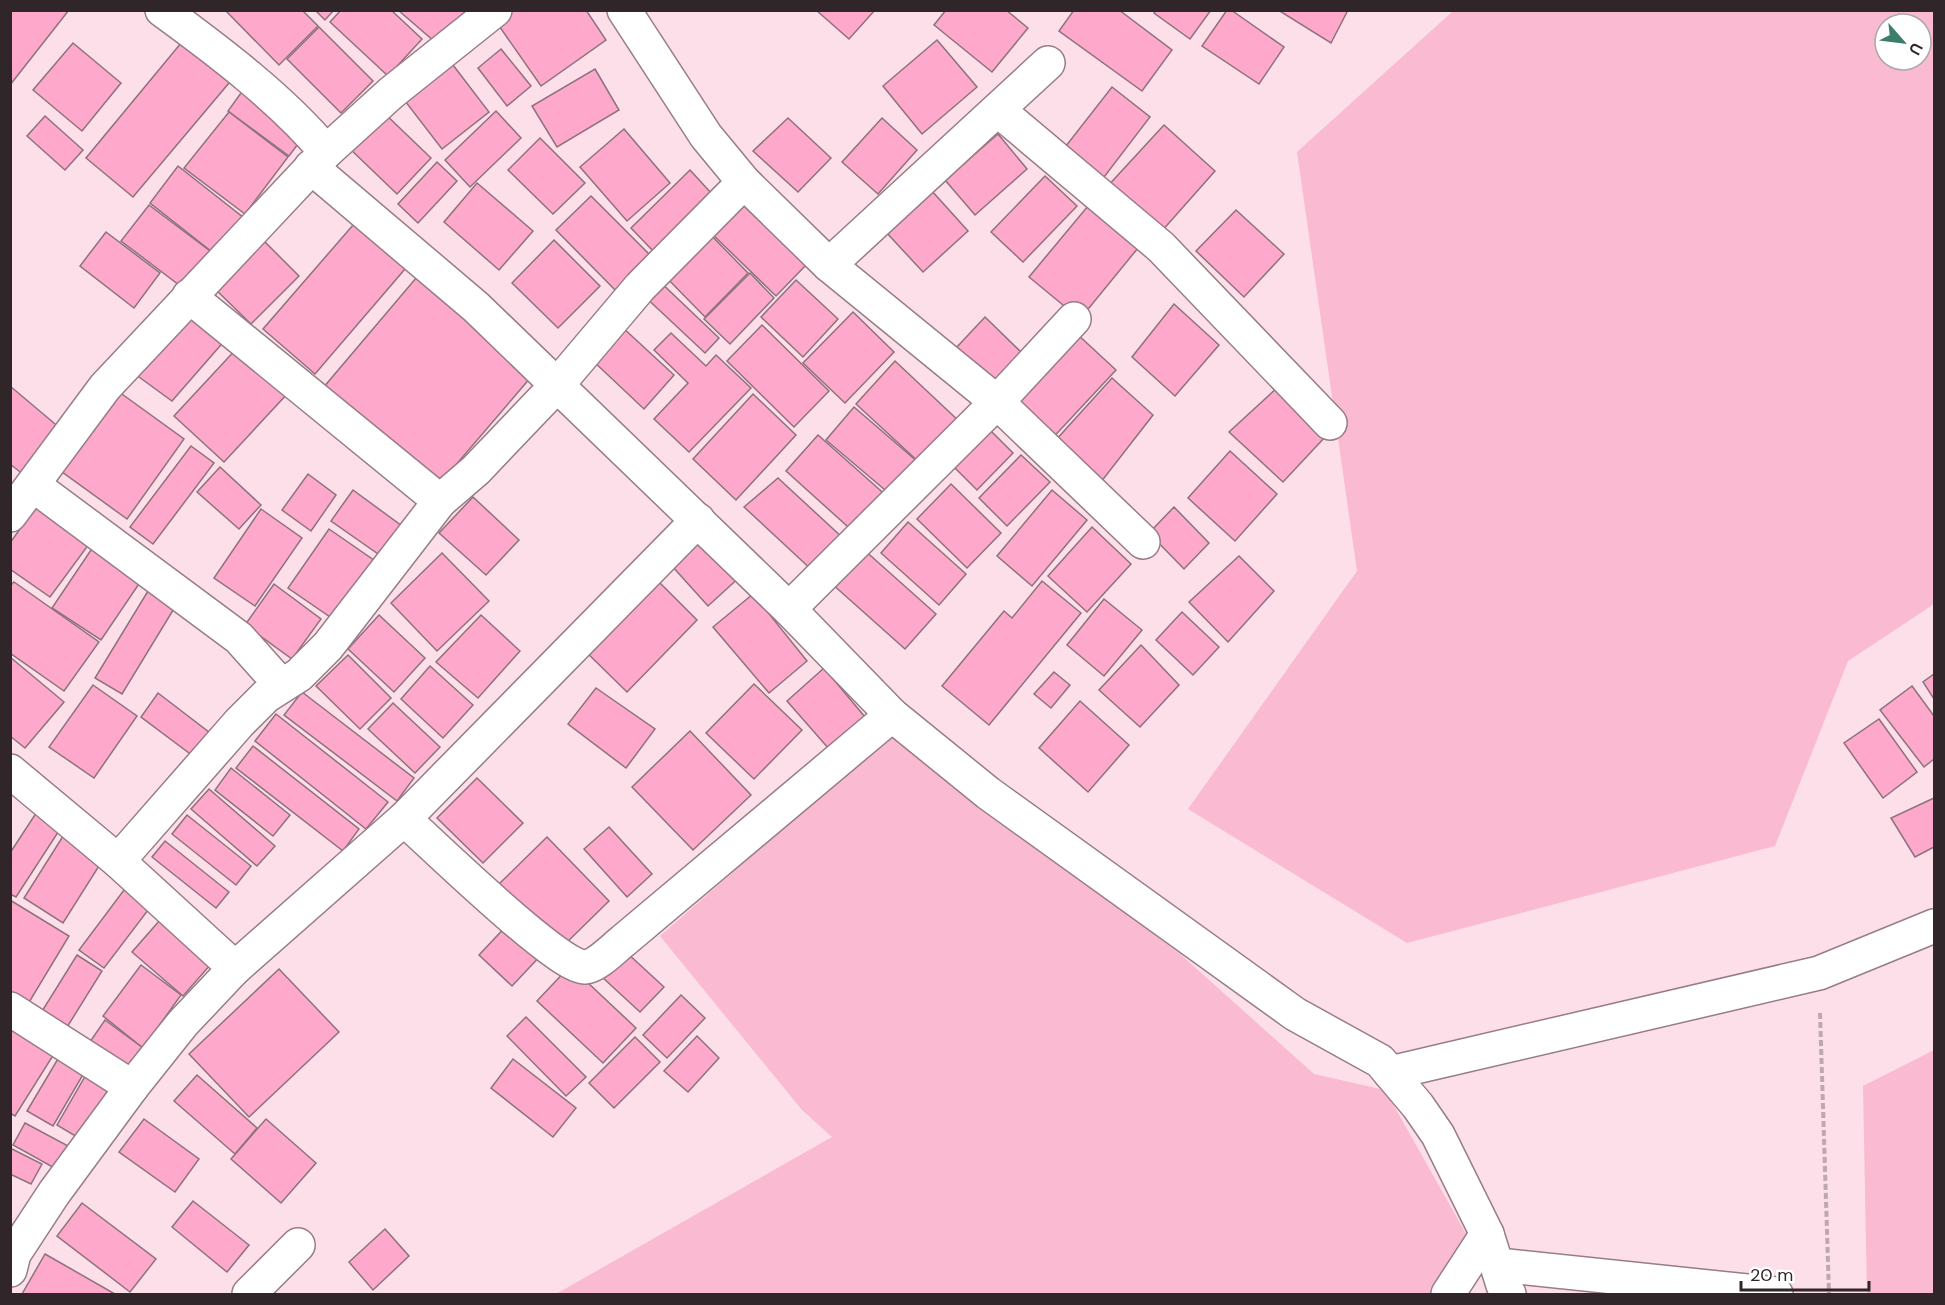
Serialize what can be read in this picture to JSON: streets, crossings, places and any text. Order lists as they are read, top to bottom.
{
  "scale_bar": "20 m",
  "north": "bottom right"
}
